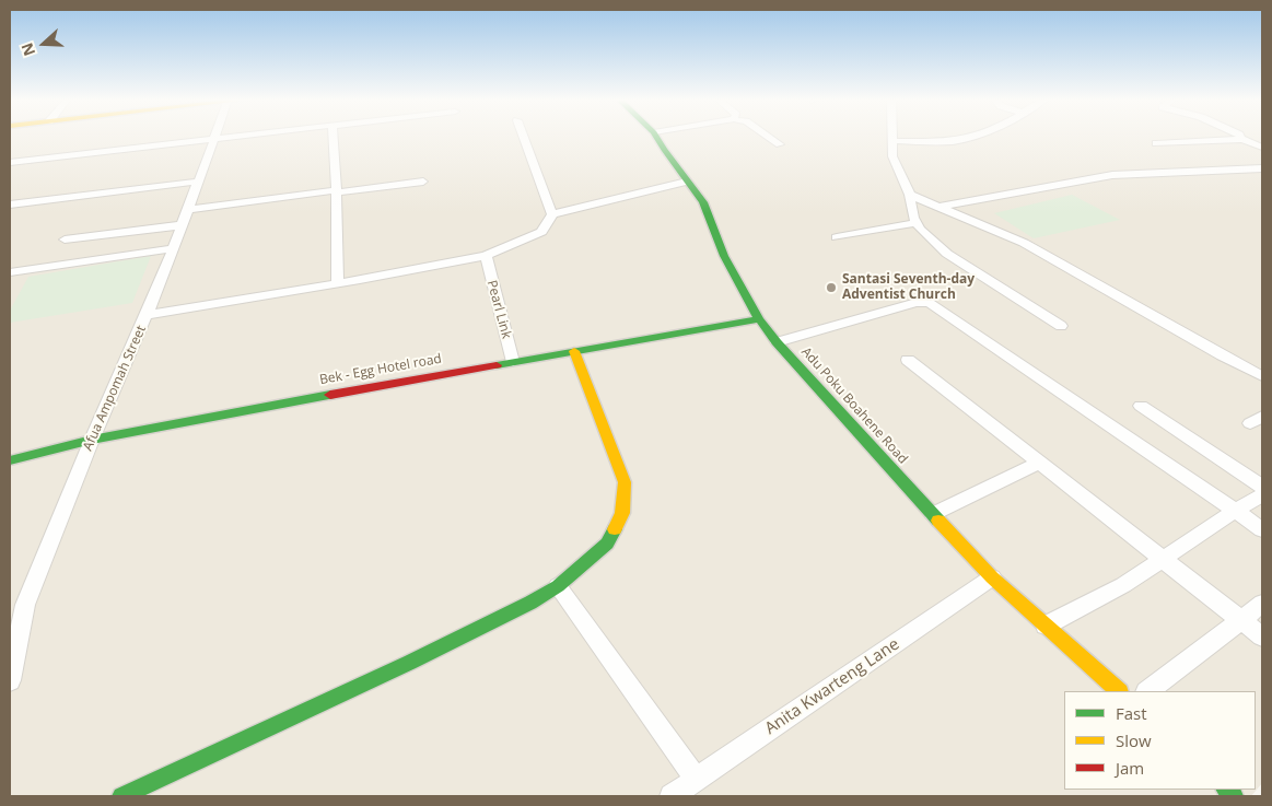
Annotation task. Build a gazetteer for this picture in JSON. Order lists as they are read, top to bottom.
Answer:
{
  "streets": {
    "street": [
      "Pearl Link",
      "Bek - Egg Hotel road",
      "Afua Ampomah Street",
      "Adu Poku Boahene Road",
      "Anita Kwarteng Lane"
    ]
  },
  "crossings": [
    ["Pearl Link", "Bek - Egg Hotel road"],
    ["Bek - Egg Hotel road", "Afua Ampomah Street"],
    ["Bek - Egg Hotel road", "Adu Poku Boahene Road"],
    ["Adu Poku Boahene Road", "Anita Kwarteng Lane"]
  ],
  "places": ["Santasi Seventh-day Adventist Church"],
  "legend": ["Fast", "Slow", "Jam"],
  "north": "left"
}
